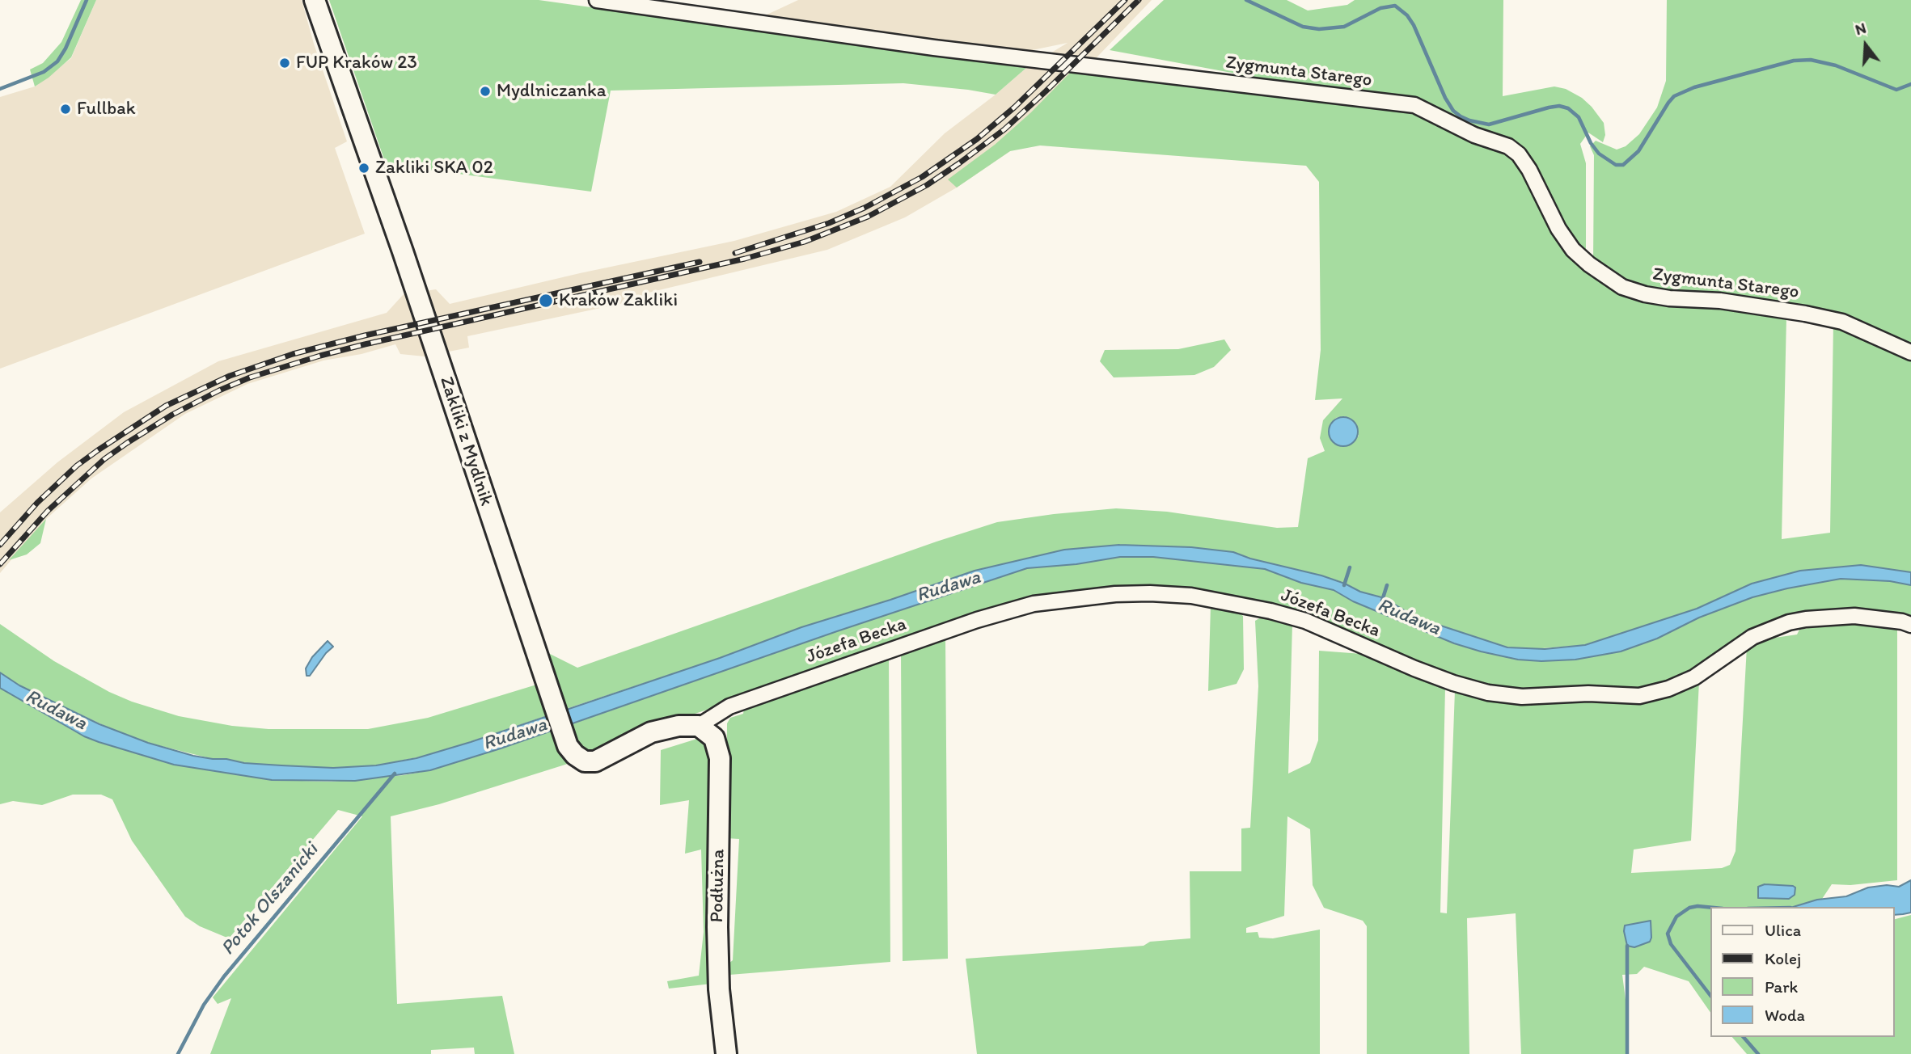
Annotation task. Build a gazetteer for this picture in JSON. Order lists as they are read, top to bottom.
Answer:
{
  "streets": {
    "street": [
      "Zygmunta Starego",
      "Zakliki z Mydlnik",
      "Józefa Becka",
      "Podłużna"
    ]
  },
  "crossings": [
    ["Zakliki z Mydlnik", "Józefa Becka"],
    ["Zakliki z Mydlnik", "Podłużna"],
    ["Józefa Becka", "Podłużna"]
  ],
  "water": ["Rudawa", "Potok Olszanicki"],
  "places": [
    "FUP Kraków 23",
    "Mydlniczanka",
    "Fullbak",
    "Zakliki SKA 02",
    "Kraków Zakliki"
  ],
  "legend": [
    "Ulica",
    "Kolej",
    "Park",
    "Woda"
  ],
  "north": "top"
}
